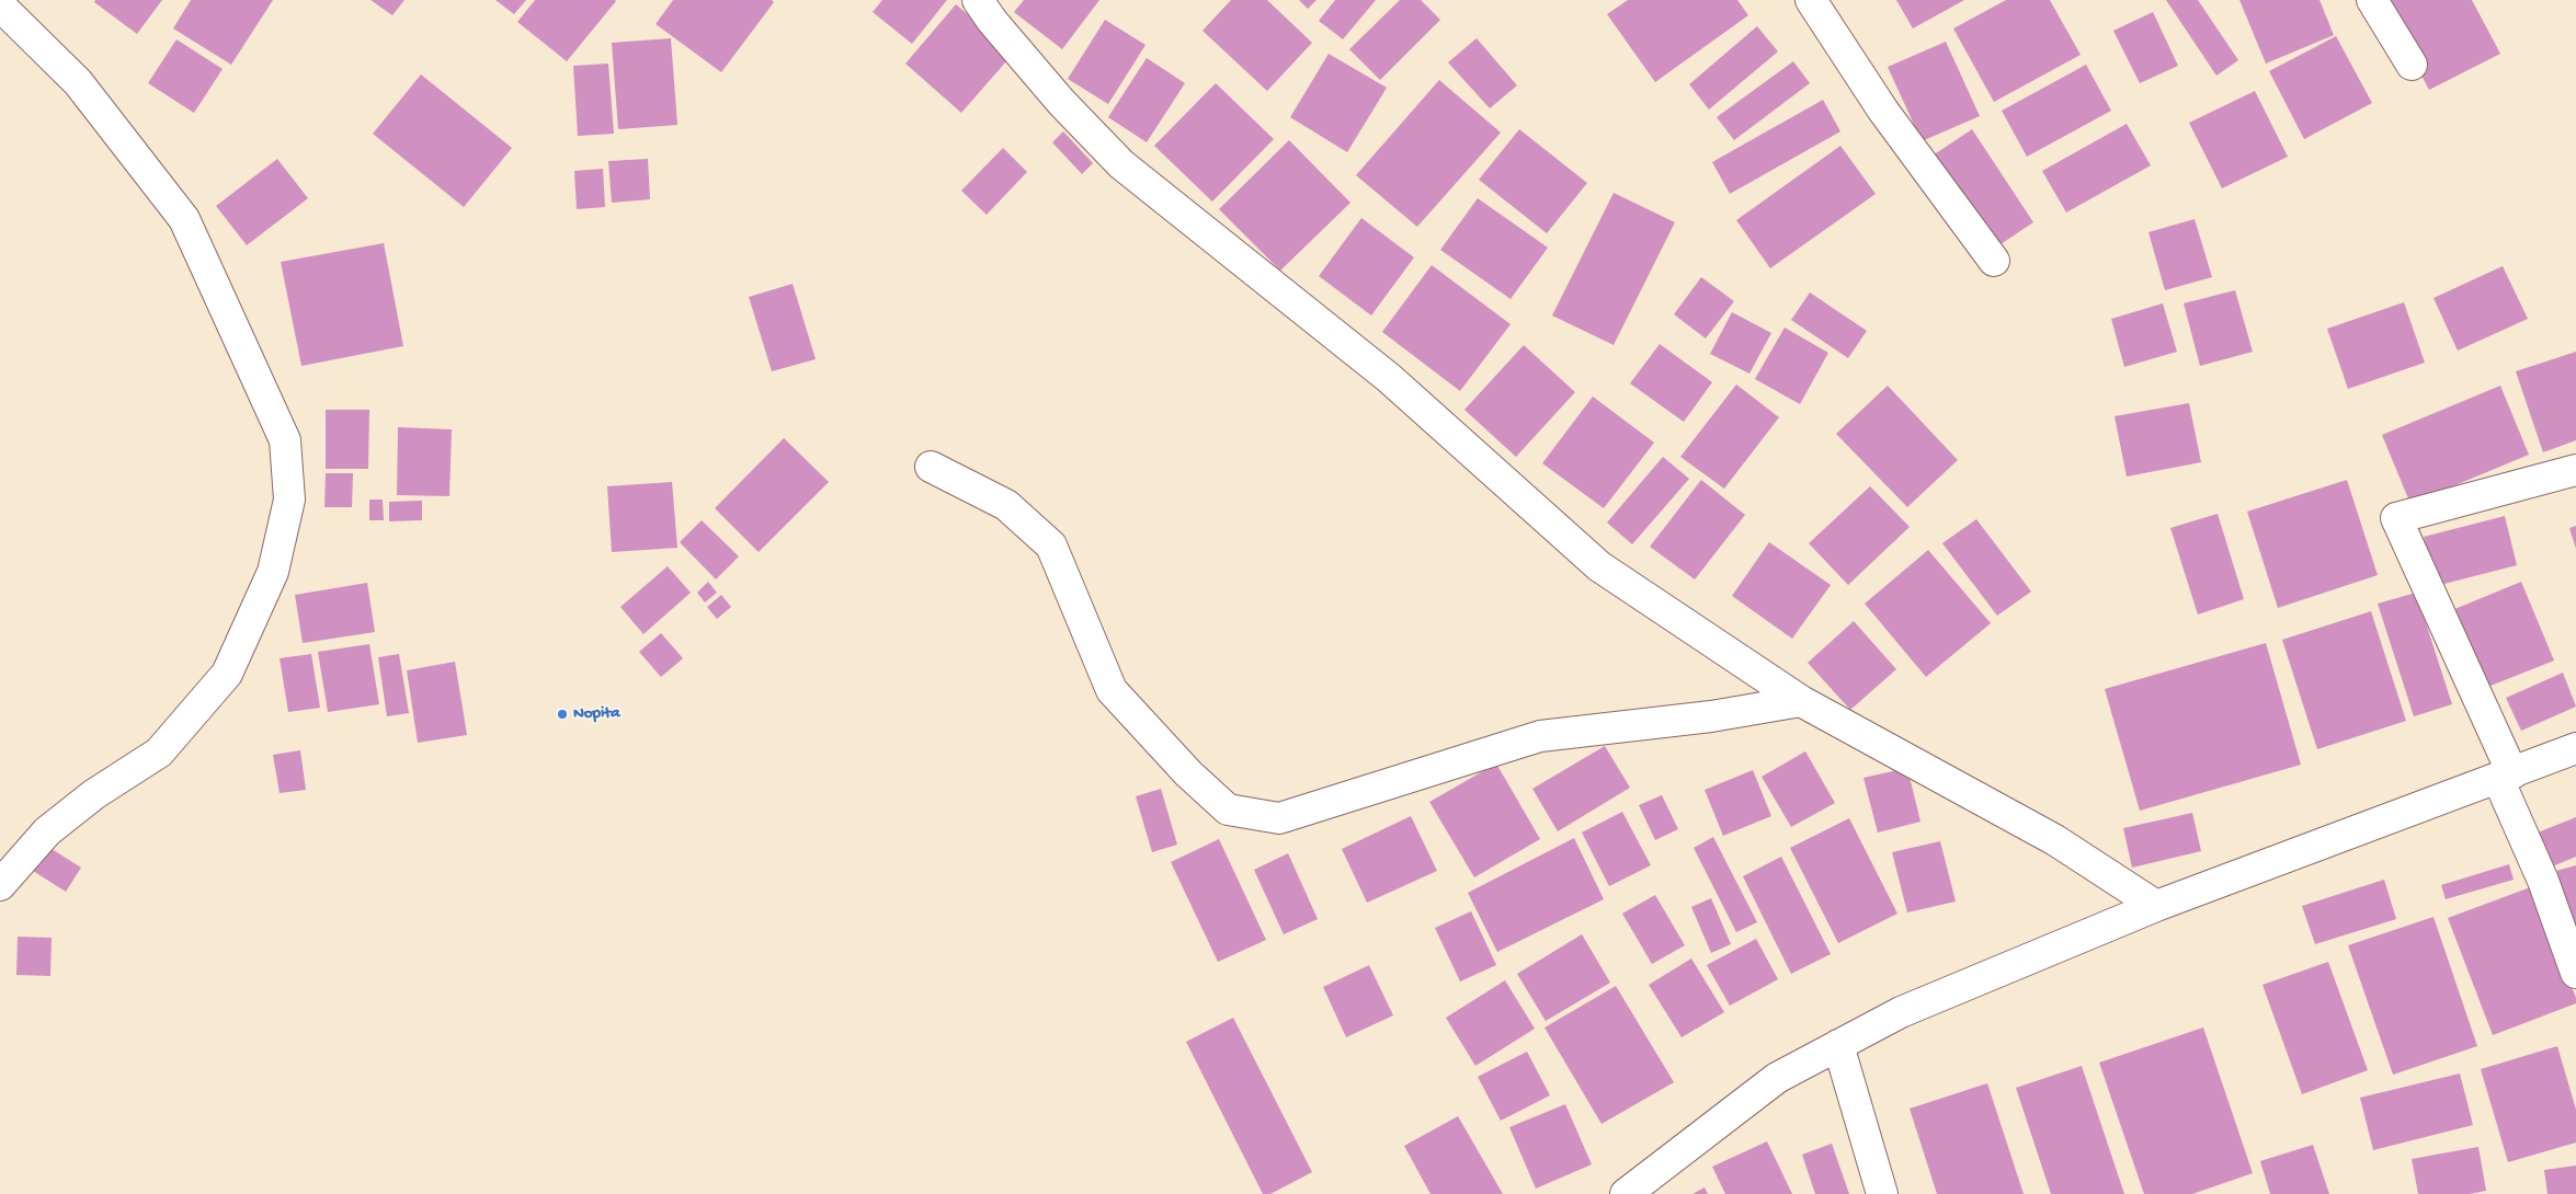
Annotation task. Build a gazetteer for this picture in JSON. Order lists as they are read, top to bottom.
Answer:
{
  "places": ["Nopita"]
}
